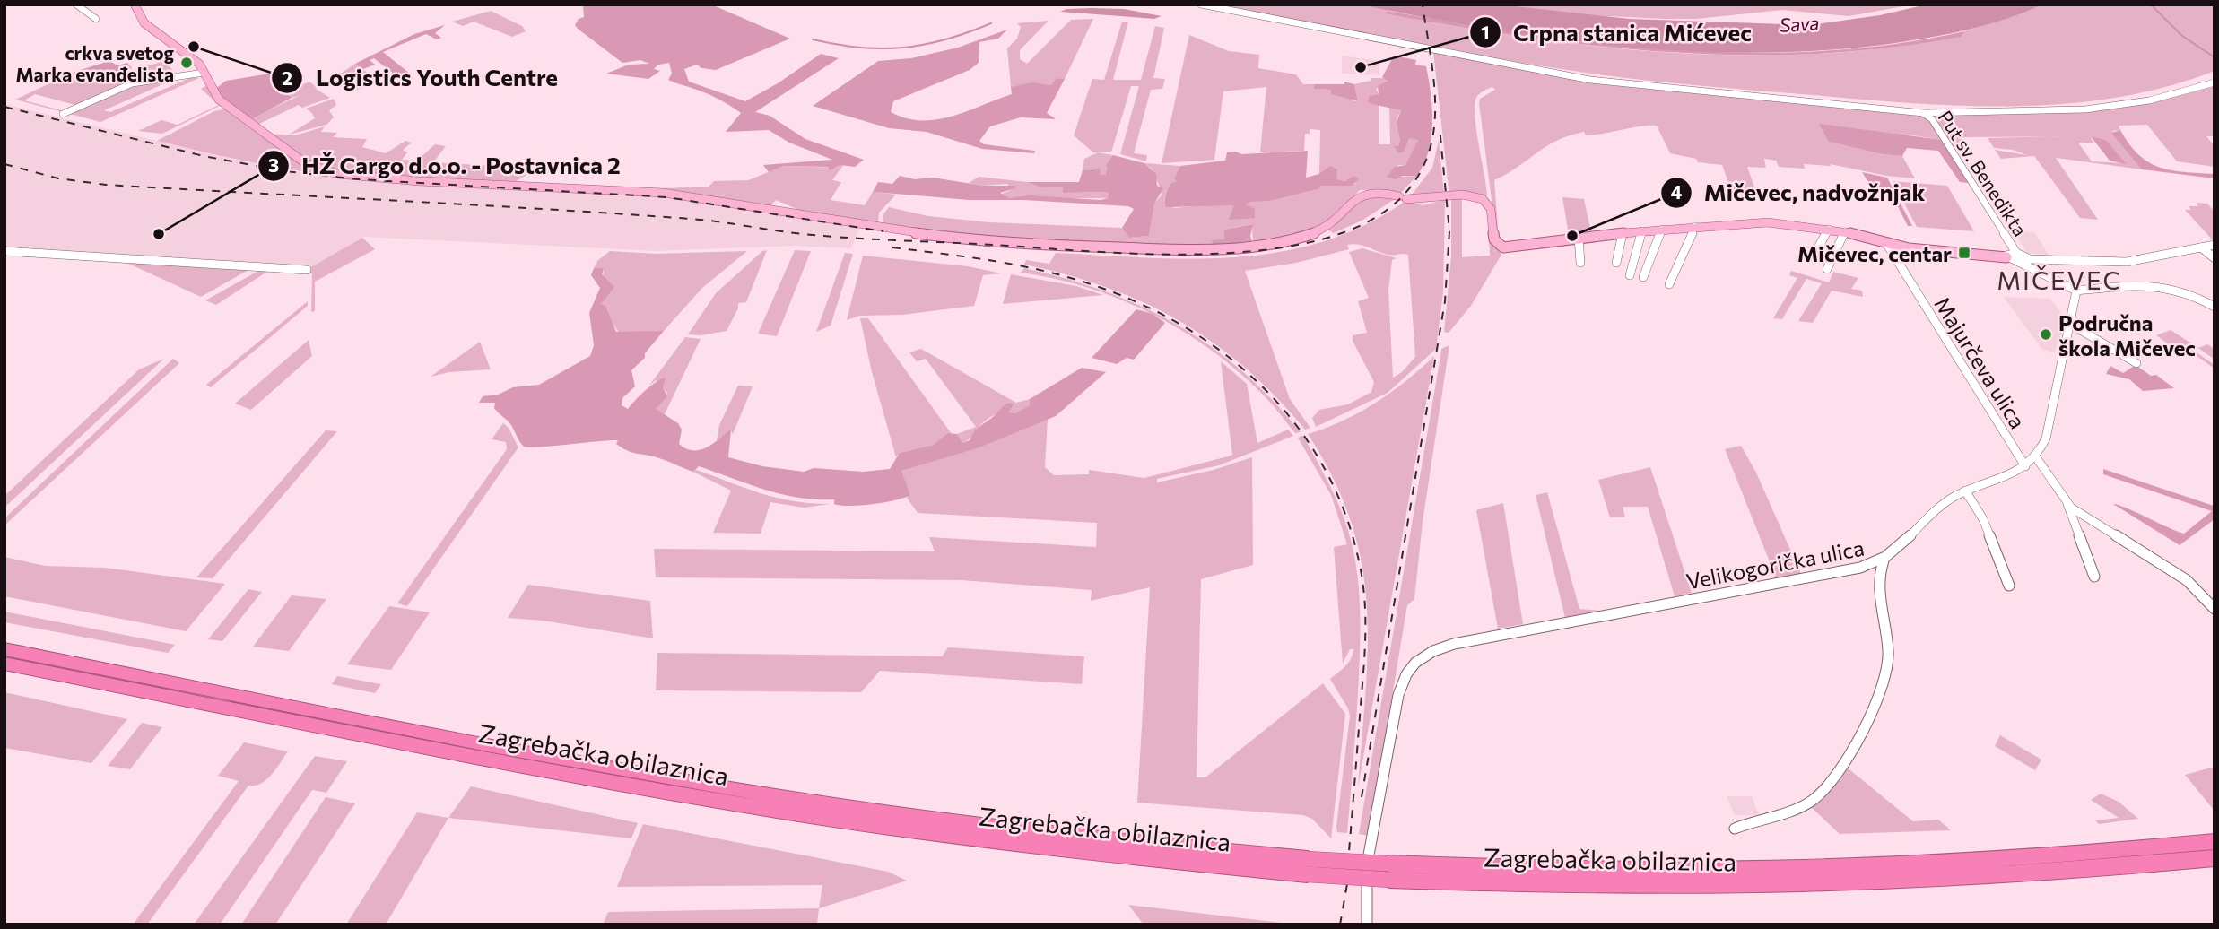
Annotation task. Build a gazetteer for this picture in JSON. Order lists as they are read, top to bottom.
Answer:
{
  "streets": {
    "highway": ["Zagrebačka obilaznica"],
    "street": ["Put sv. Benedikta", "Majurčeva ulica", "Velikogorička ulica"]
  },
  "crossings": [
    ["Put sv. Benedikta", "Velikogorička ulica"],
    ["Majurčeva ulica", "Velikogorička ulica"]
  ],
  "districts": ["MIČEVEC"],
  "water": ["Sava"],
  "places": {
    "other": [
      "Logistics Youth Centre",
      "crkva svetog Marka evanđelista",
      "Crpna stanica Mićevec",
      "HŽ Cargo d.o.o. - Postavnica 2",
      "Mičevec, nadvožnjak",
      "Područna škola Mičevec"
    ],
    "transit": ["Mičevec, centar"]
  }
}
